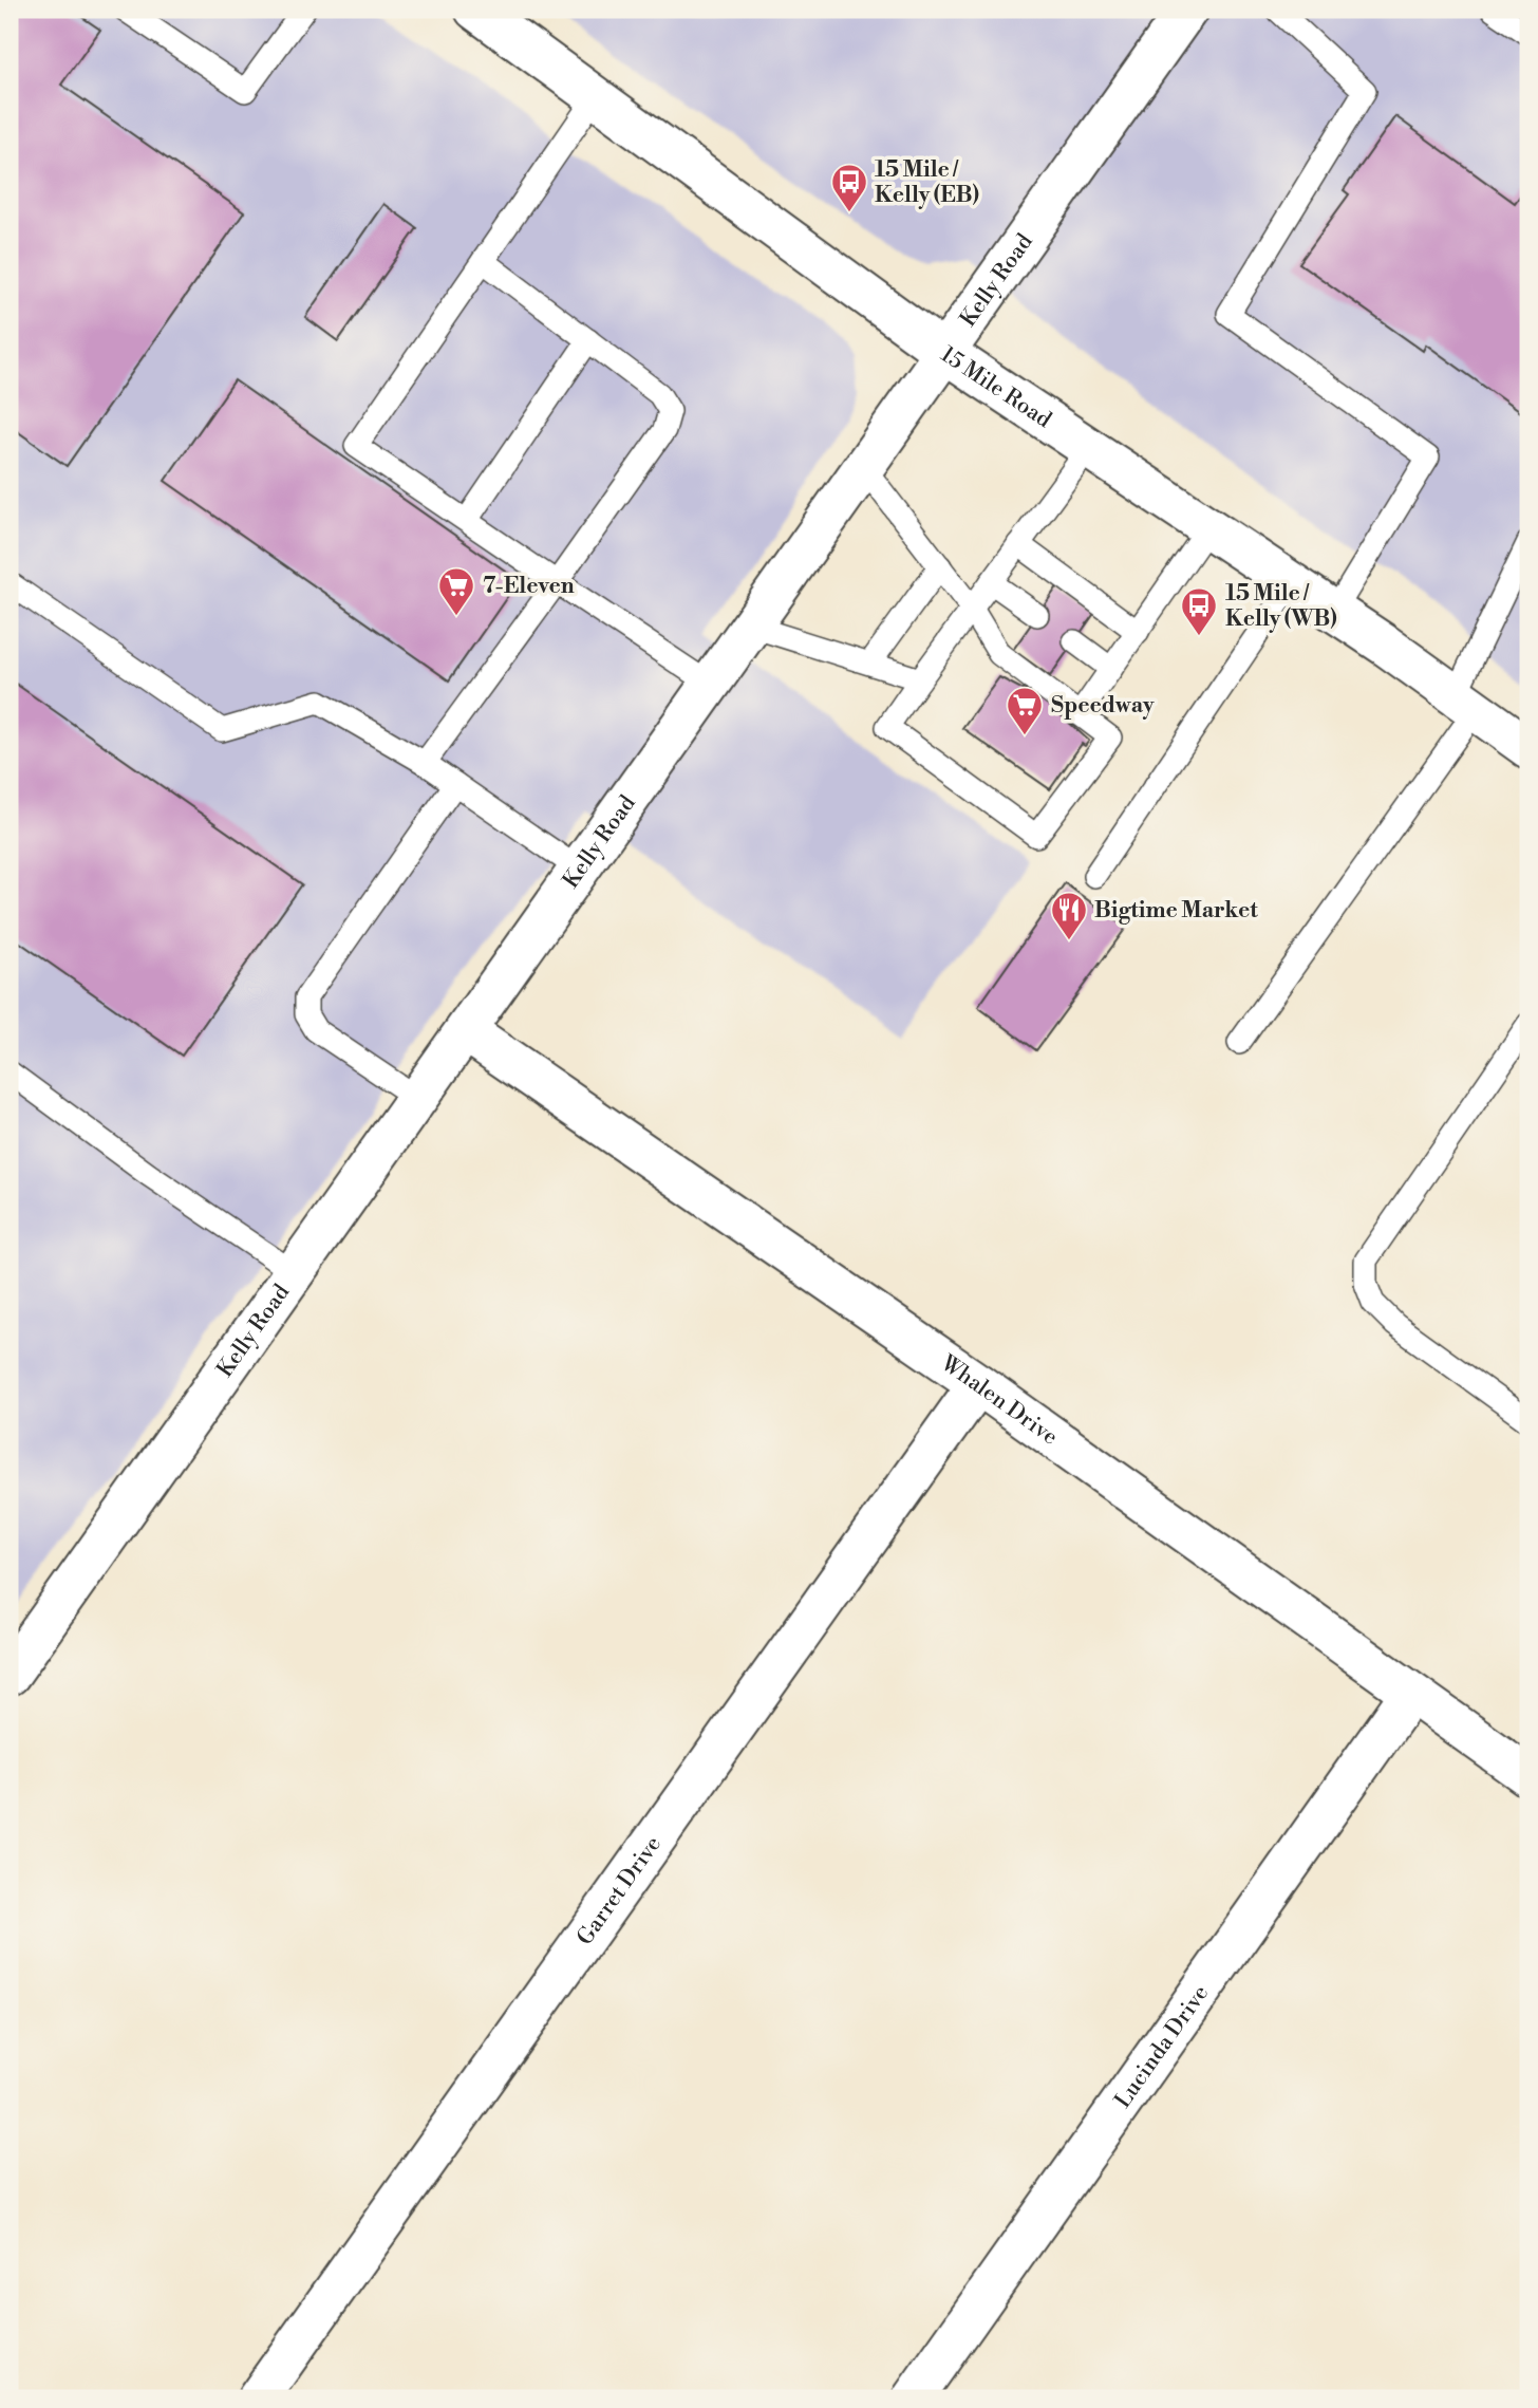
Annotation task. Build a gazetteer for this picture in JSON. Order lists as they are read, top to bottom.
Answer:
{
  "streets": {
    "street": [
      "Kelly Road",
      "15 Mile Road",
      "Whalen Drive",
      "Garret Drive",
      "Lucinda Drive"
    ]
  },
  "crossings": [
    ["Kelly Road", "15 Mile Road"],
    ["Kelly Road", "Whalen Drive"],
    ["Whalen Drive", "Garret Drive"],
    ["Whalen Drive", "Lucinda Drive"]
  ],
  "places": {
    "bus stop": ["15 Mile / Kelly (EB)", "15 Mile / Kelly (WB)"],
    "supermarket": ["7-Eleven", "Speedway"],
    "restaurant": ["Bigtime Market"]
  }
}
